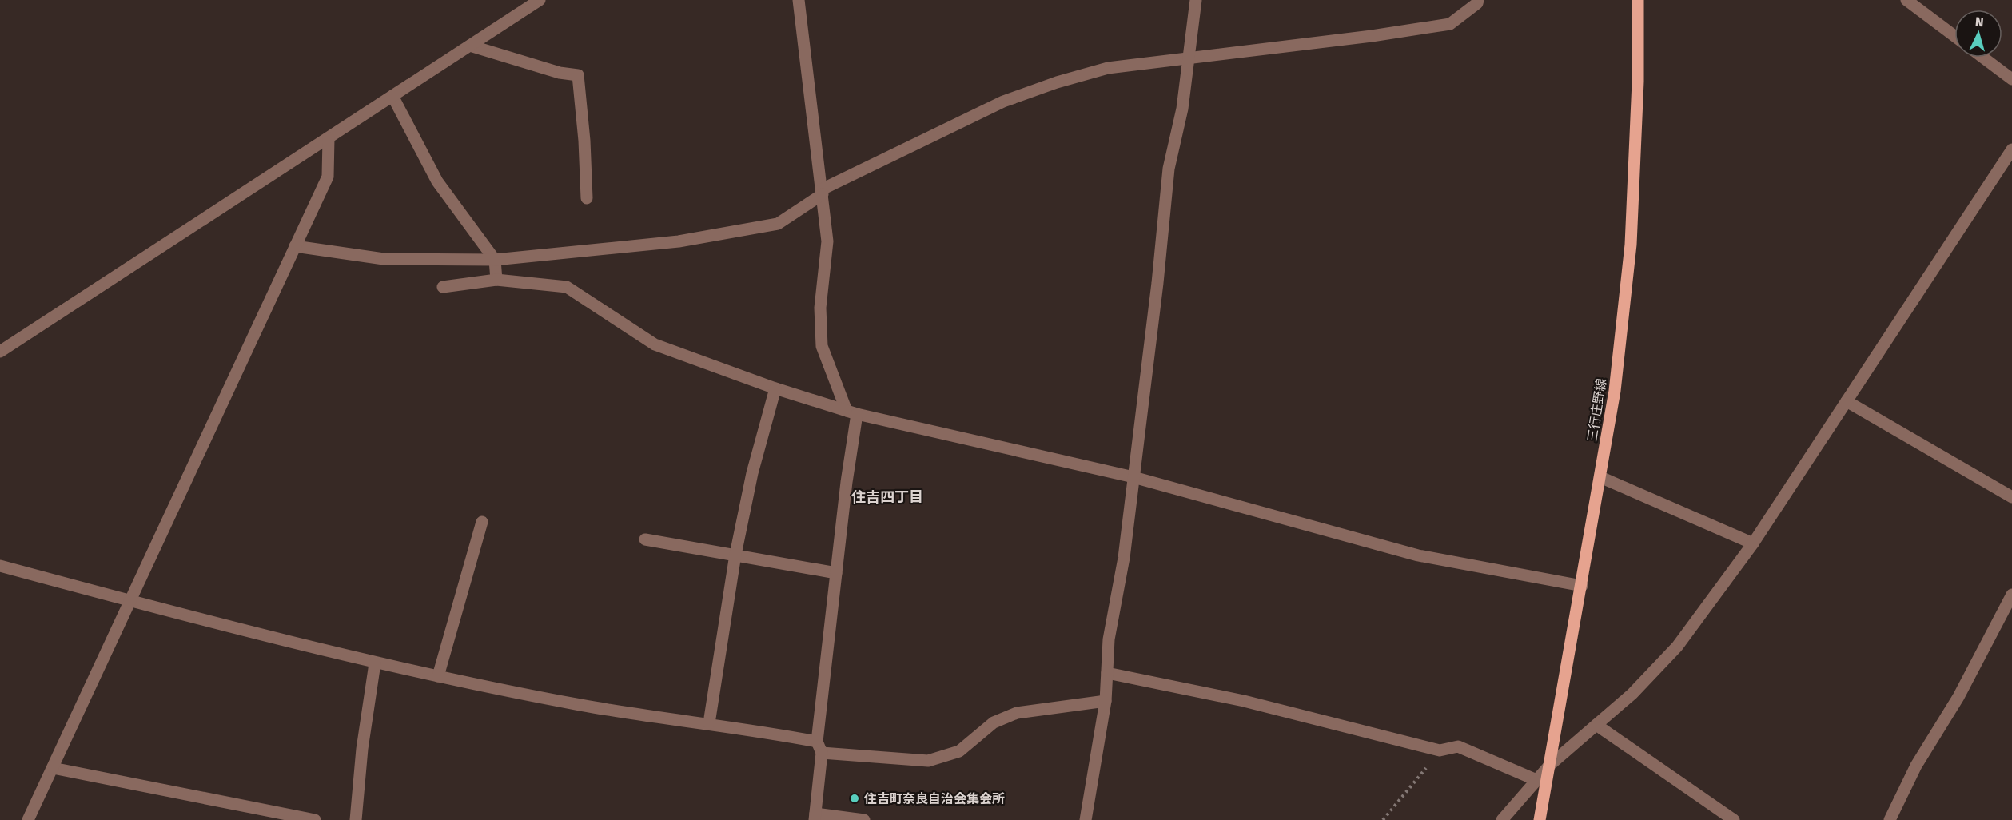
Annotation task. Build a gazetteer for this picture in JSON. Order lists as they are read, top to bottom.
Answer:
{
  "streets": {
    "main road": ["三行庄野線"]
  },
  "districts": ["住吉四丁目"],
  "places": ["住吉町奈良自治会集会所"],
  "north": "top"
}
